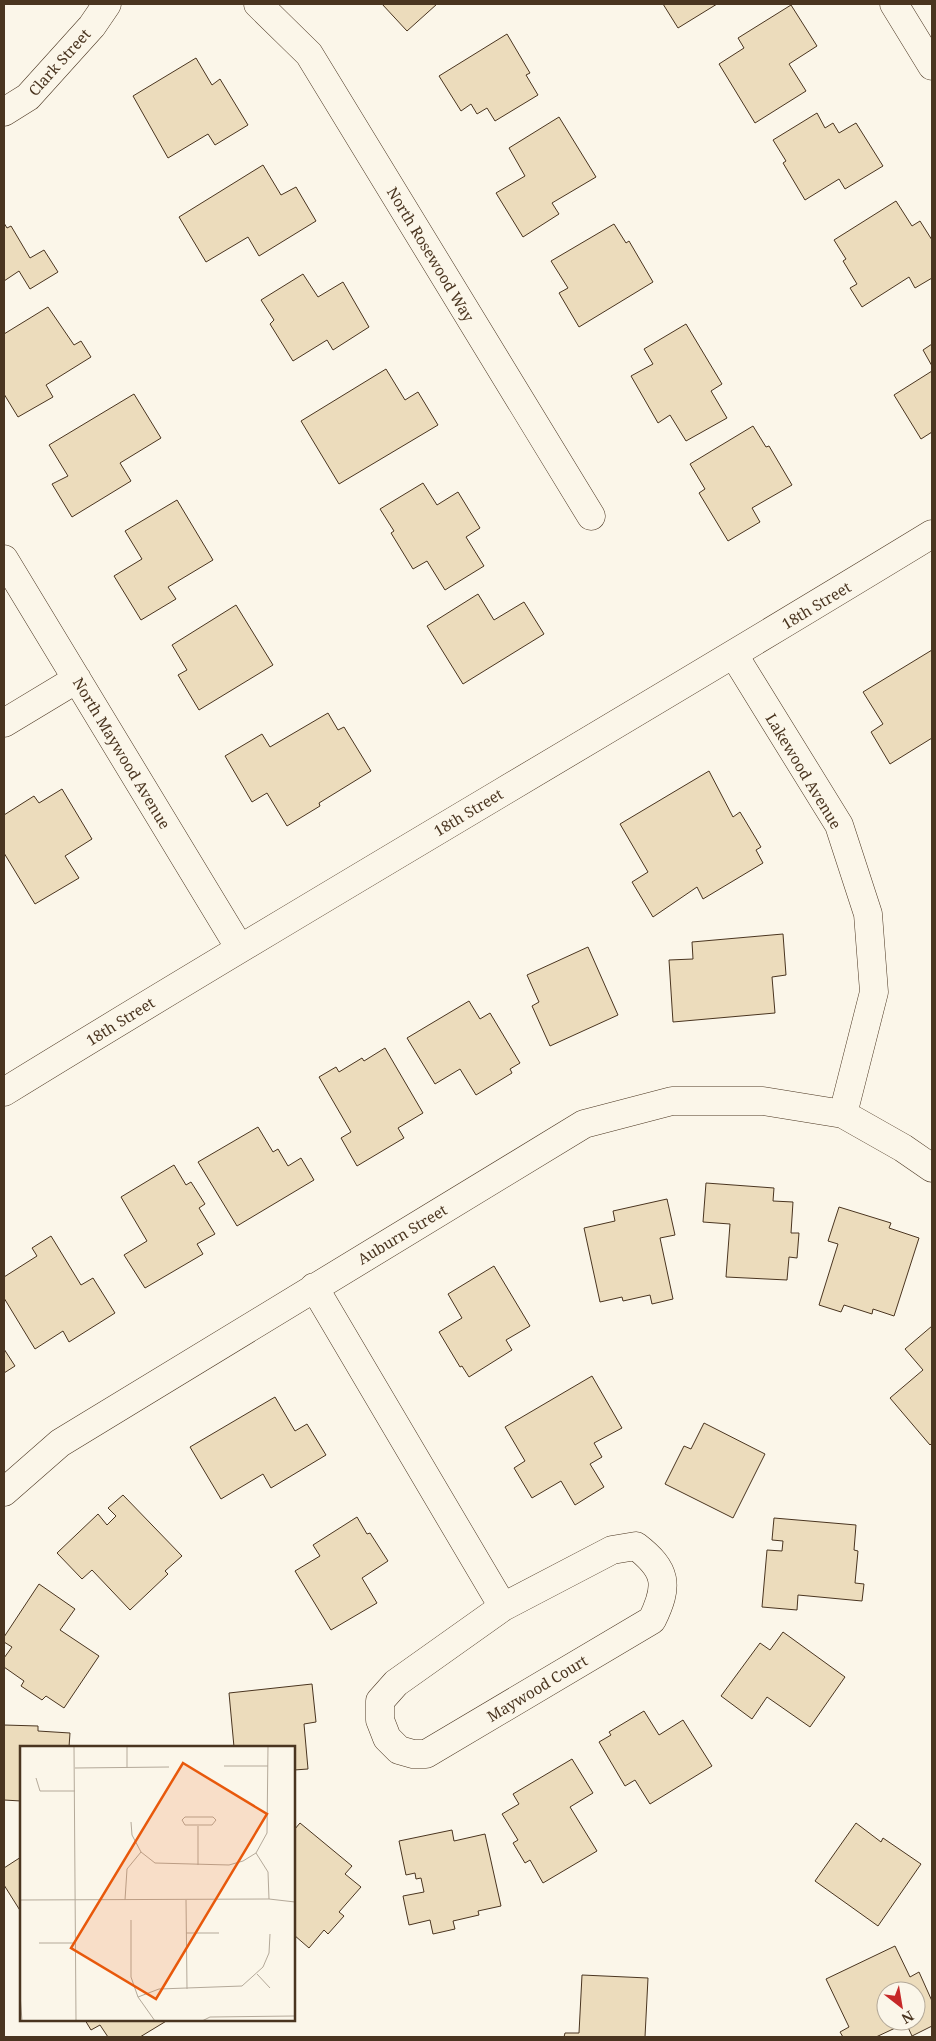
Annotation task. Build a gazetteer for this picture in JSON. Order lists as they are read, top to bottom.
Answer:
{
  "streets": {
    "street": [
      "Clark Street",
      "North Rosewood Way",
      "18th Street",
      "North Maywood Avenue",
      "Lakewood Avenue",
      "Auburn Street",
      "Maywood Court"
    ]
  },
  "crossings": [
    ["18th Street", "North Maywood Avenue"],
    ["18th Street", "Lakewood Avenue"],
    ["Lakewood Avenue", "Auburn Street"]
  ],
  "north": "bottom right"
}
